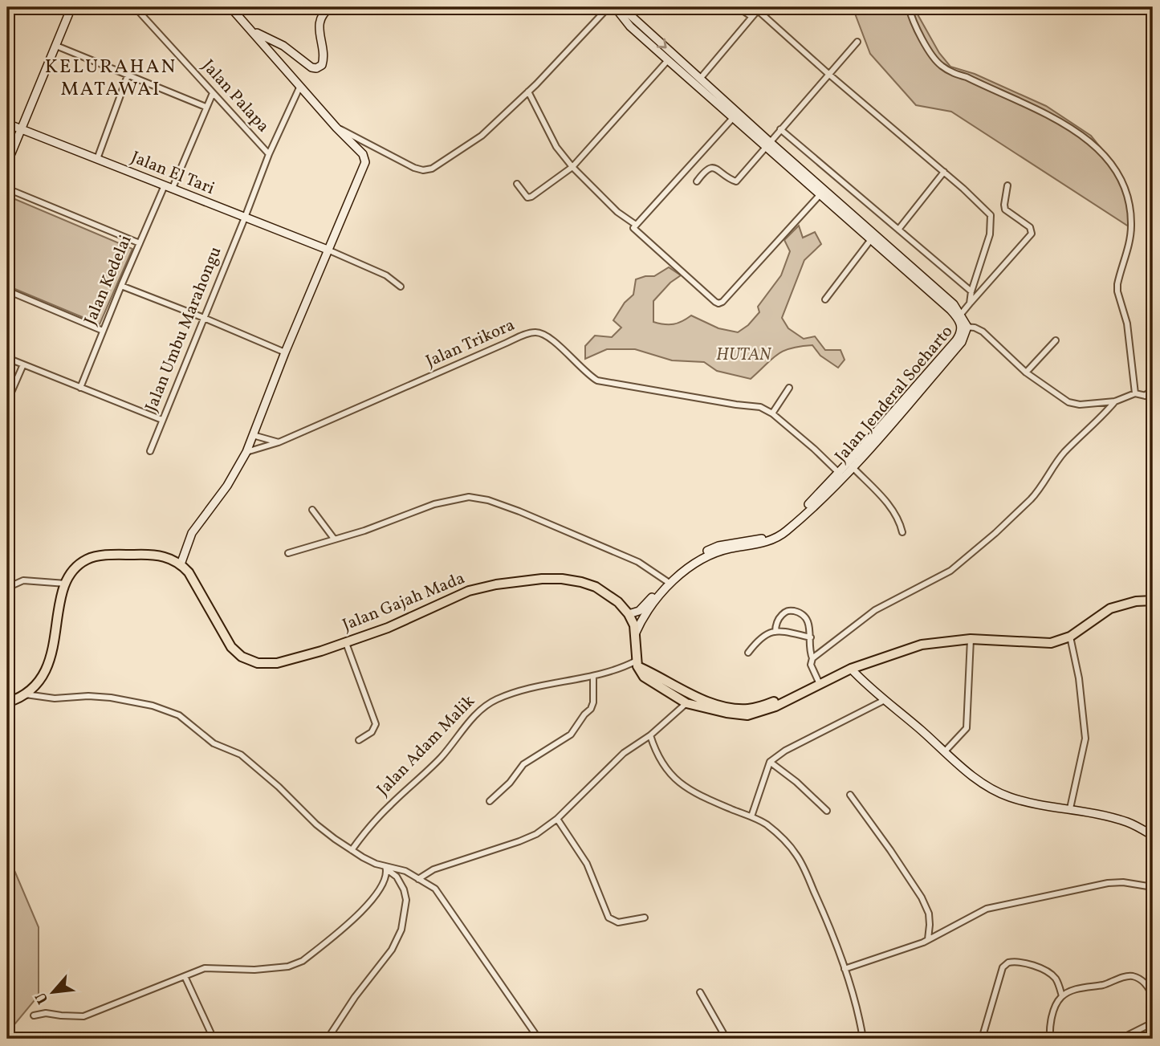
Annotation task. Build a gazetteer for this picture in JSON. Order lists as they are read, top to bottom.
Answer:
{
  "streets": {
    "highway": ["Jalan Gajah Mada"],
    "main road": ["Jalan El Tari", "Jalan Jenderal Soeharto"],
    "street": [
      "Jalan Palapa",
      "Jalan Kedelai",
      "Jalan Umbu Marahongu",
      "Jalan Trikora",
      "Jalan Adam Malik"
    ]
  },
  "crossings": [
    ["Jalan Palapa", "Jalan El Tari"],
    ["Jalan Palapa", "Jalan Kedelai"],
    ["Jalan Palapa", "Jalan Umbu Marahongu"],
    ["Jalan El Tari", "Jalan Kedelai"],
    ["Jalan El Tari", "Jalan Umbu Marahongu"],
    ["Jalan Trikora", "Jalan Jenderal Soeharto"],
    ["Jalan Jenderal Soeharto", "Jalan Gajah Mada"],
    ["Jalan Gajah Mada", "Jalan Adam Malik"]
  ],
  "districts": ["KELURAHAN MATAWAI"],
  "parks": ["HUTAN"],
  "north": "bottom left"
}
